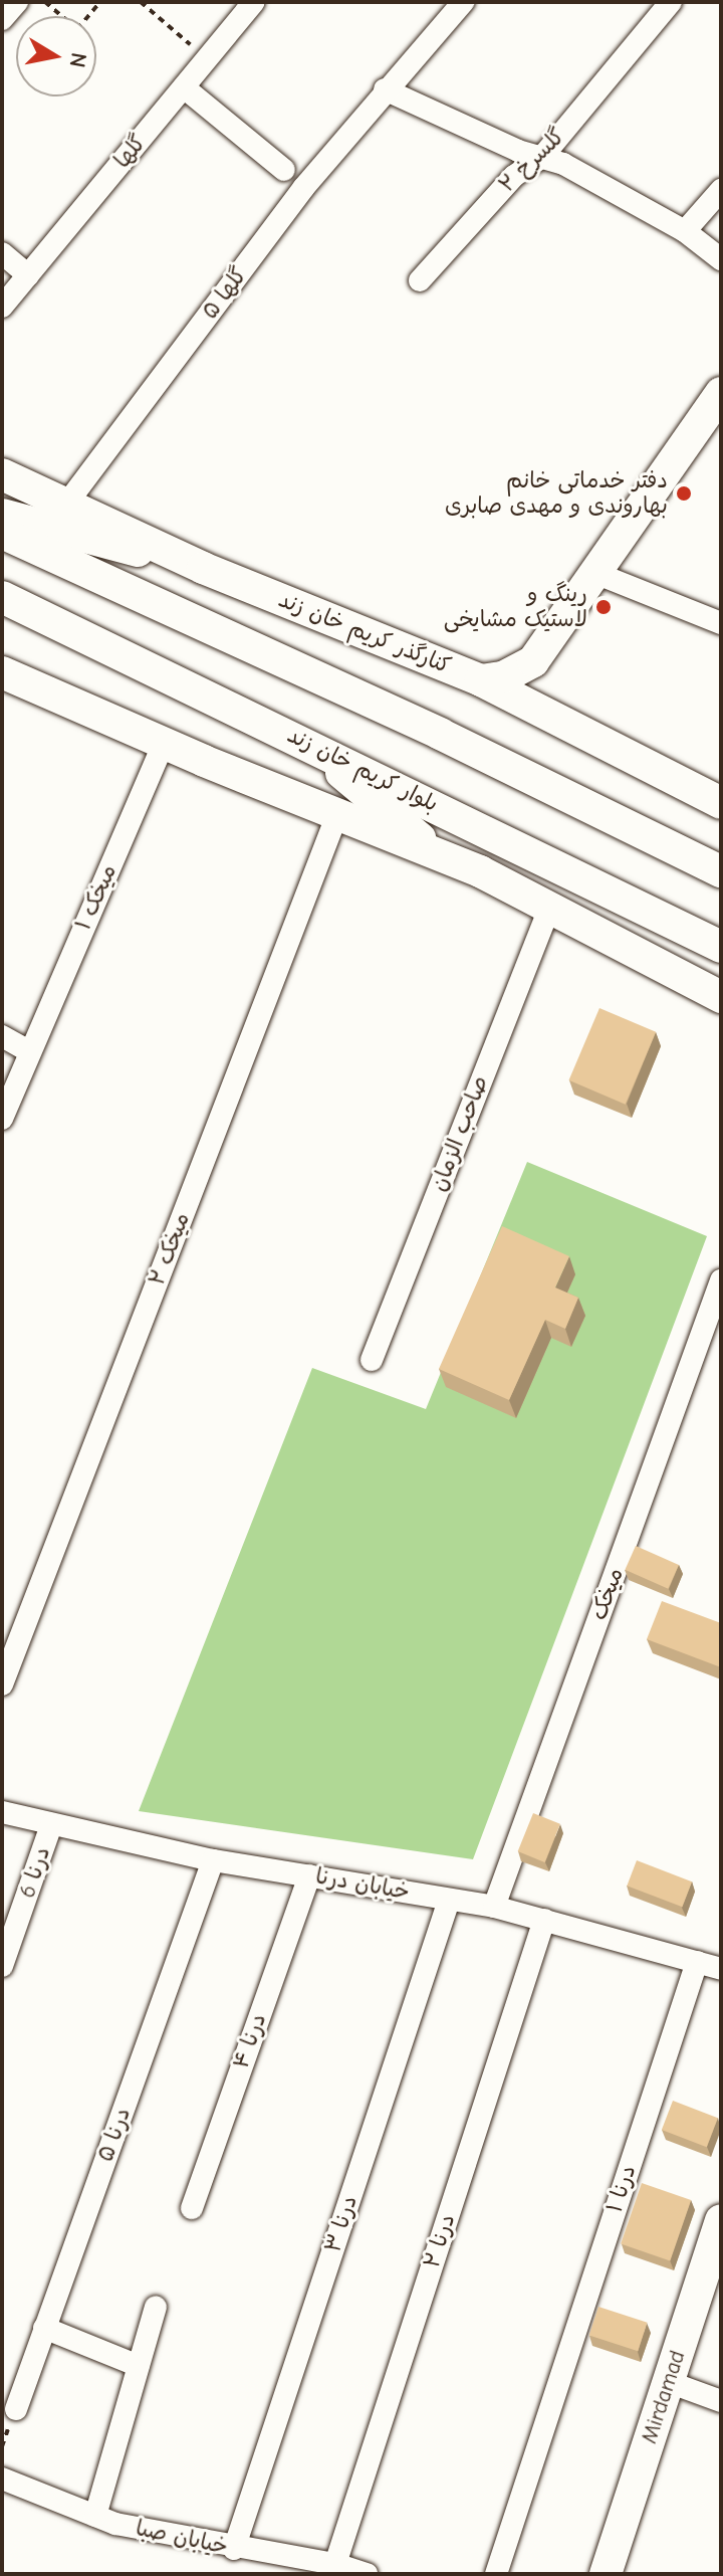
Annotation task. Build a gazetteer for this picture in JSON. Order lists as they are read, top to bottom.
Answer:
{
  "streets": {
    "main road": ["کنارگذر کریم خان زند", "بلوار کریم خان زند", "Mirdamad"],
    "street": [
      "گلها",
      "گلسرخ ۲",
      "گلها ۵",
      "میخک ۱",
      "صاحب الزمان",
      "میخک ۲",
      "میخک",
      "درنا 6",
      "خیابان درنا",
      "درنا ۴",
      "درنا ۵",
      "درنا ۱",
      "درنا ۳",
      "درنا ۲",
      "خیابان صبا"
    ]
  },
  "crossings": [
    ["گلها ۵", "کنارگذر کریم خان زند"],
    ["میخک", "خیابان درنا"],
    ["درنا 6", "خیابان درنا"],
    ["خیابان درنا", "درنا ۴"],
    ["خیابان درنا", "درنا ۵"],
    ["خیابان درنا", "درنا ۱"],
    ["خیابان درنا", "درنا ۳"],
    ["خیابان درنا", "درنا ۲"],
    ["درنا ۳", "خیابان صبا"],
    ["درنا ۲", "خیابان صبا"]
  ],
  "places": ["دفتر خدماتی خانم بهاروندی و مهدی صابری", "رینگ و لاستیک مشایخی"],
  "north": "right"
}
